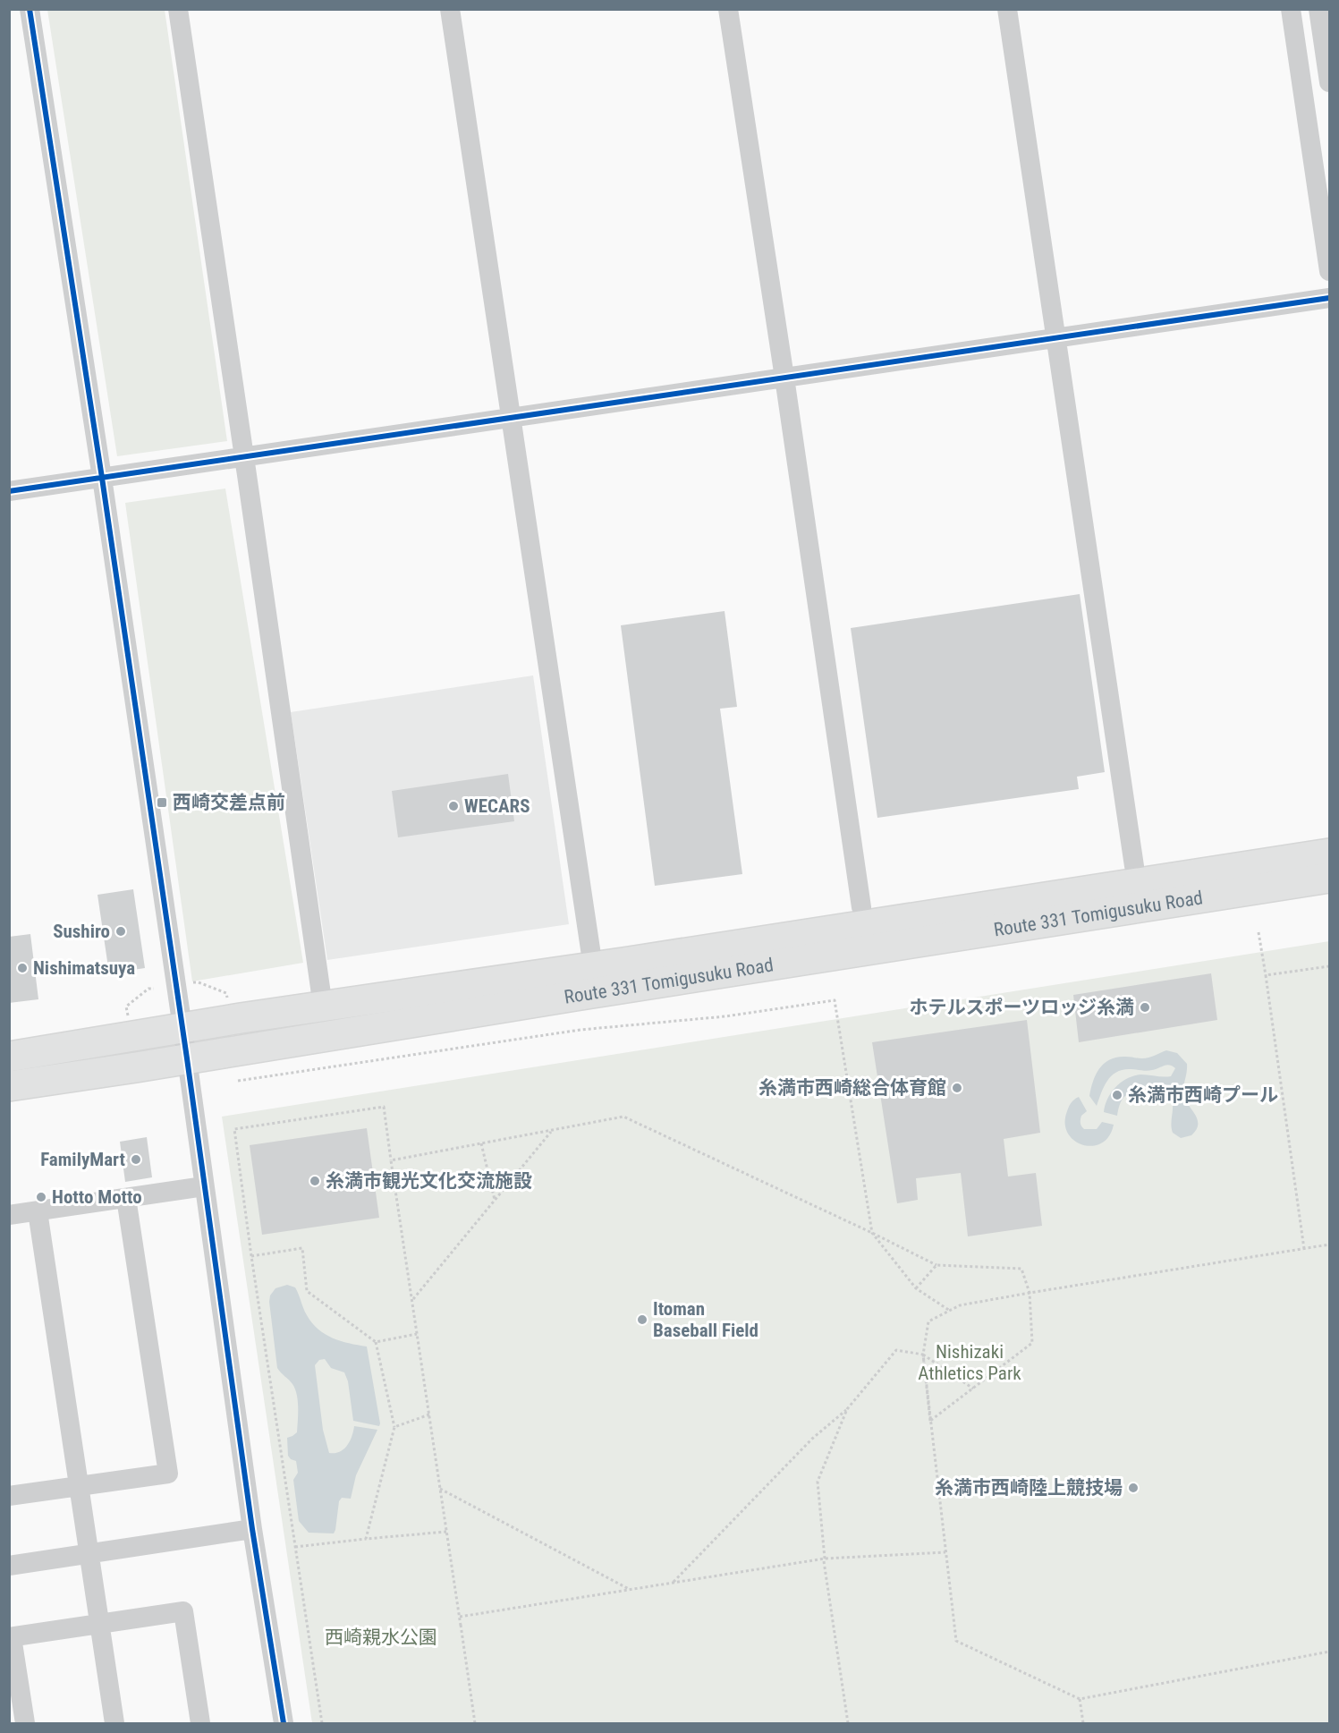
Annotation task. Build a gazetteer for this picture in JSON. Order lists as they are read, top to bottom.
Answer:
{
  "streets": {
    "highway": ["Route 331 Tomigusuku Road"]
  },
  "parks": ["Nishizaki Athletics Park", "西崎親水公園"],
  "places": {
    "transit": ["西崎交差点前"],
    "other": [
      "WECARS",
      "Sushiro",
      "Nishimatsuya",
      "ホテルスポーツロッジ糸満",
      "糸満市西崎総合体育館",
      "糸満市西崎プール",
      "FamilyMart",
      "糸満市観光文化交流施設",
      "Hotto Motto",
      "Itoman Baseball Field",
      "糸満市西崎陸上競技場"
    ]
  }
}
